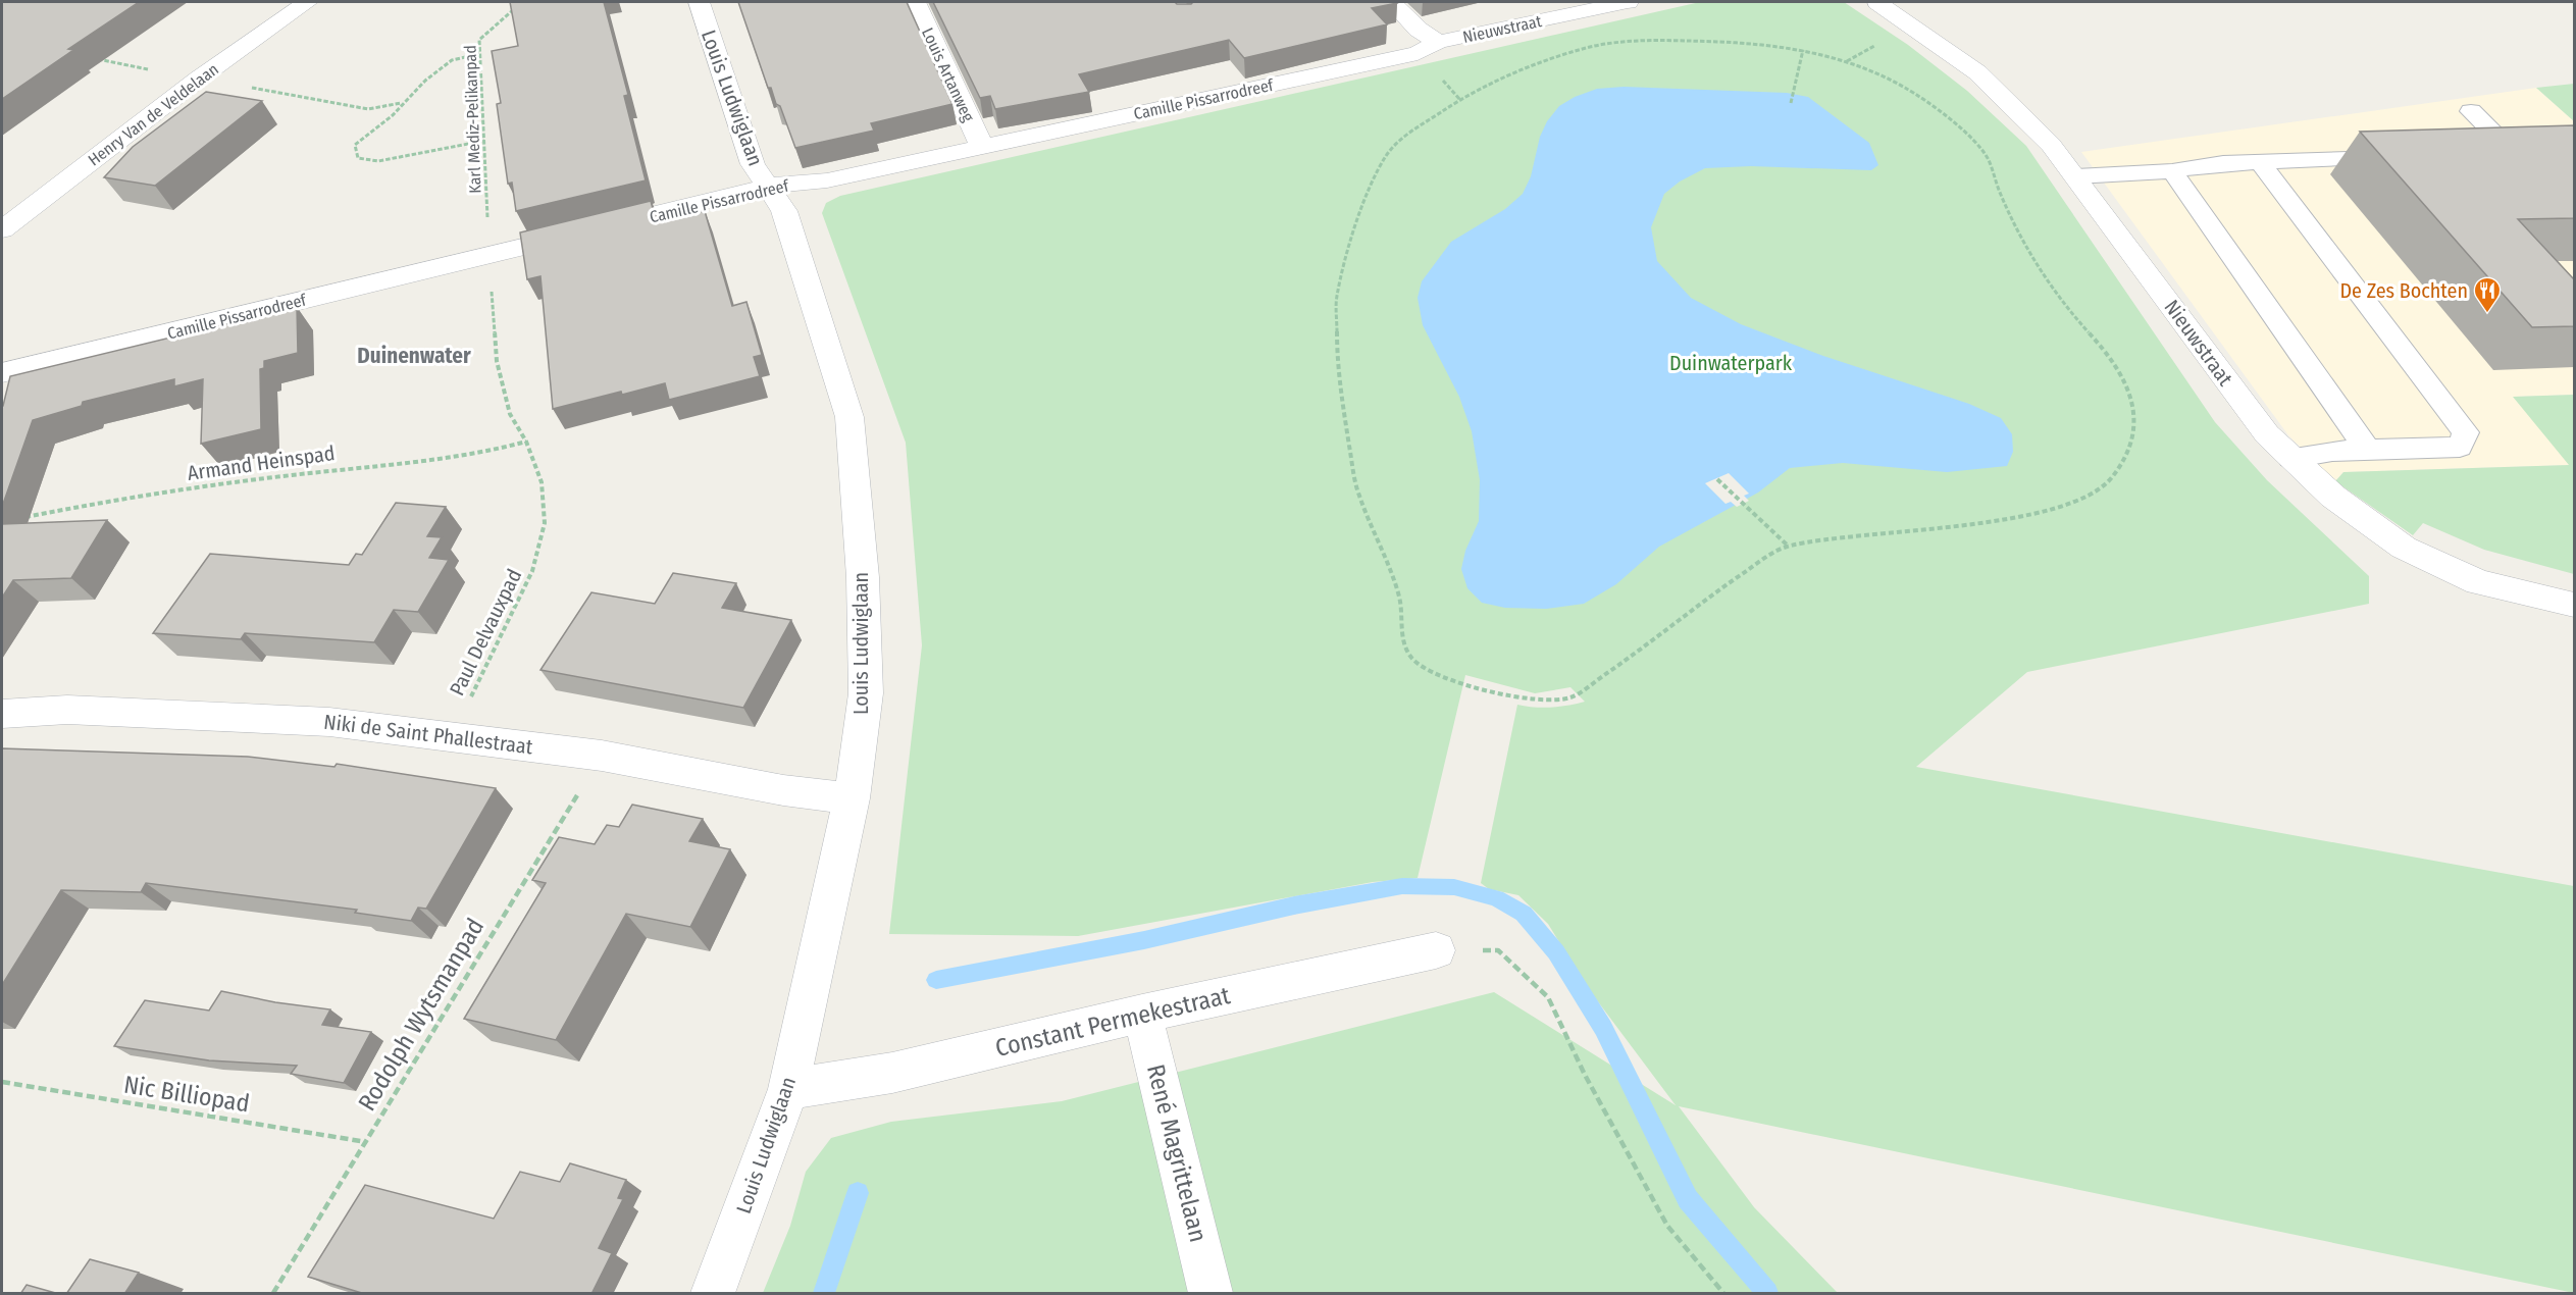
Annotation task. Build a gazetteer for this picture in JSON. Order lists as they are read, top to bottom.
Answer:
{
  "streets": {
    "street": [
      "Nieuwstraat",
      "Louis Artanweg",
      "Louis Ludwiglaan",
      "Camille Pissarrodreef",
      "Henry Van de Veldelaan",
      "Niki de Saint Phallestraat",
      "Constant Permekestraat",
      "René Magrittelaan"
    ],
    "path": [
      "Karl Mediz-Pelikanpad",
      "Armand Heinspad",
      "Paul Delvauxpad",
      "Rodolph Wytsmanpad",
      "Nic Billiopad"
    ]
  },
  "crossings": [
    ["Nieuwstraat", "Camille Pissarrodreef"],
    ["Louis Artanweg", "Camille Pissarrodreef"],
    ["Louis Ludwiglaan", "Camille Pissarrodreef"],
    ["Louis Ludwiglaan", "Niki de Saint Phallestraat"],
    ["Louis Ludwiglaan", "Constant Permekestraat"],
    ["Camille Pissarrodreef", "Karl Mediz-Pelikanpad"],
    ["Camille Pissarrodreef", "Paul Delvauxpad"],
    ["Karl Mediz-Pelikanpad", "Paul Delvauxpad"],
    ["Armand Heinspad", "Paul Delvauxpad"],
    ["Paul Delvauxpad", "Niki de Saint Phallestraat"],
    ["Niki de Saint Phallestraat", "Rodolph Wytsmanpad"],
    ["Rodolph Wytsmanpad", "Nic Billiopad"],
    ["Constant Permekestraat", "René Magrittelaan"]
  ],
  "districts": ["Duinenwater"],
  "parks": ["Duinwaterpark"],
  "places": {
    "restaurant": ["De Zes Bochten"]
  }
}
